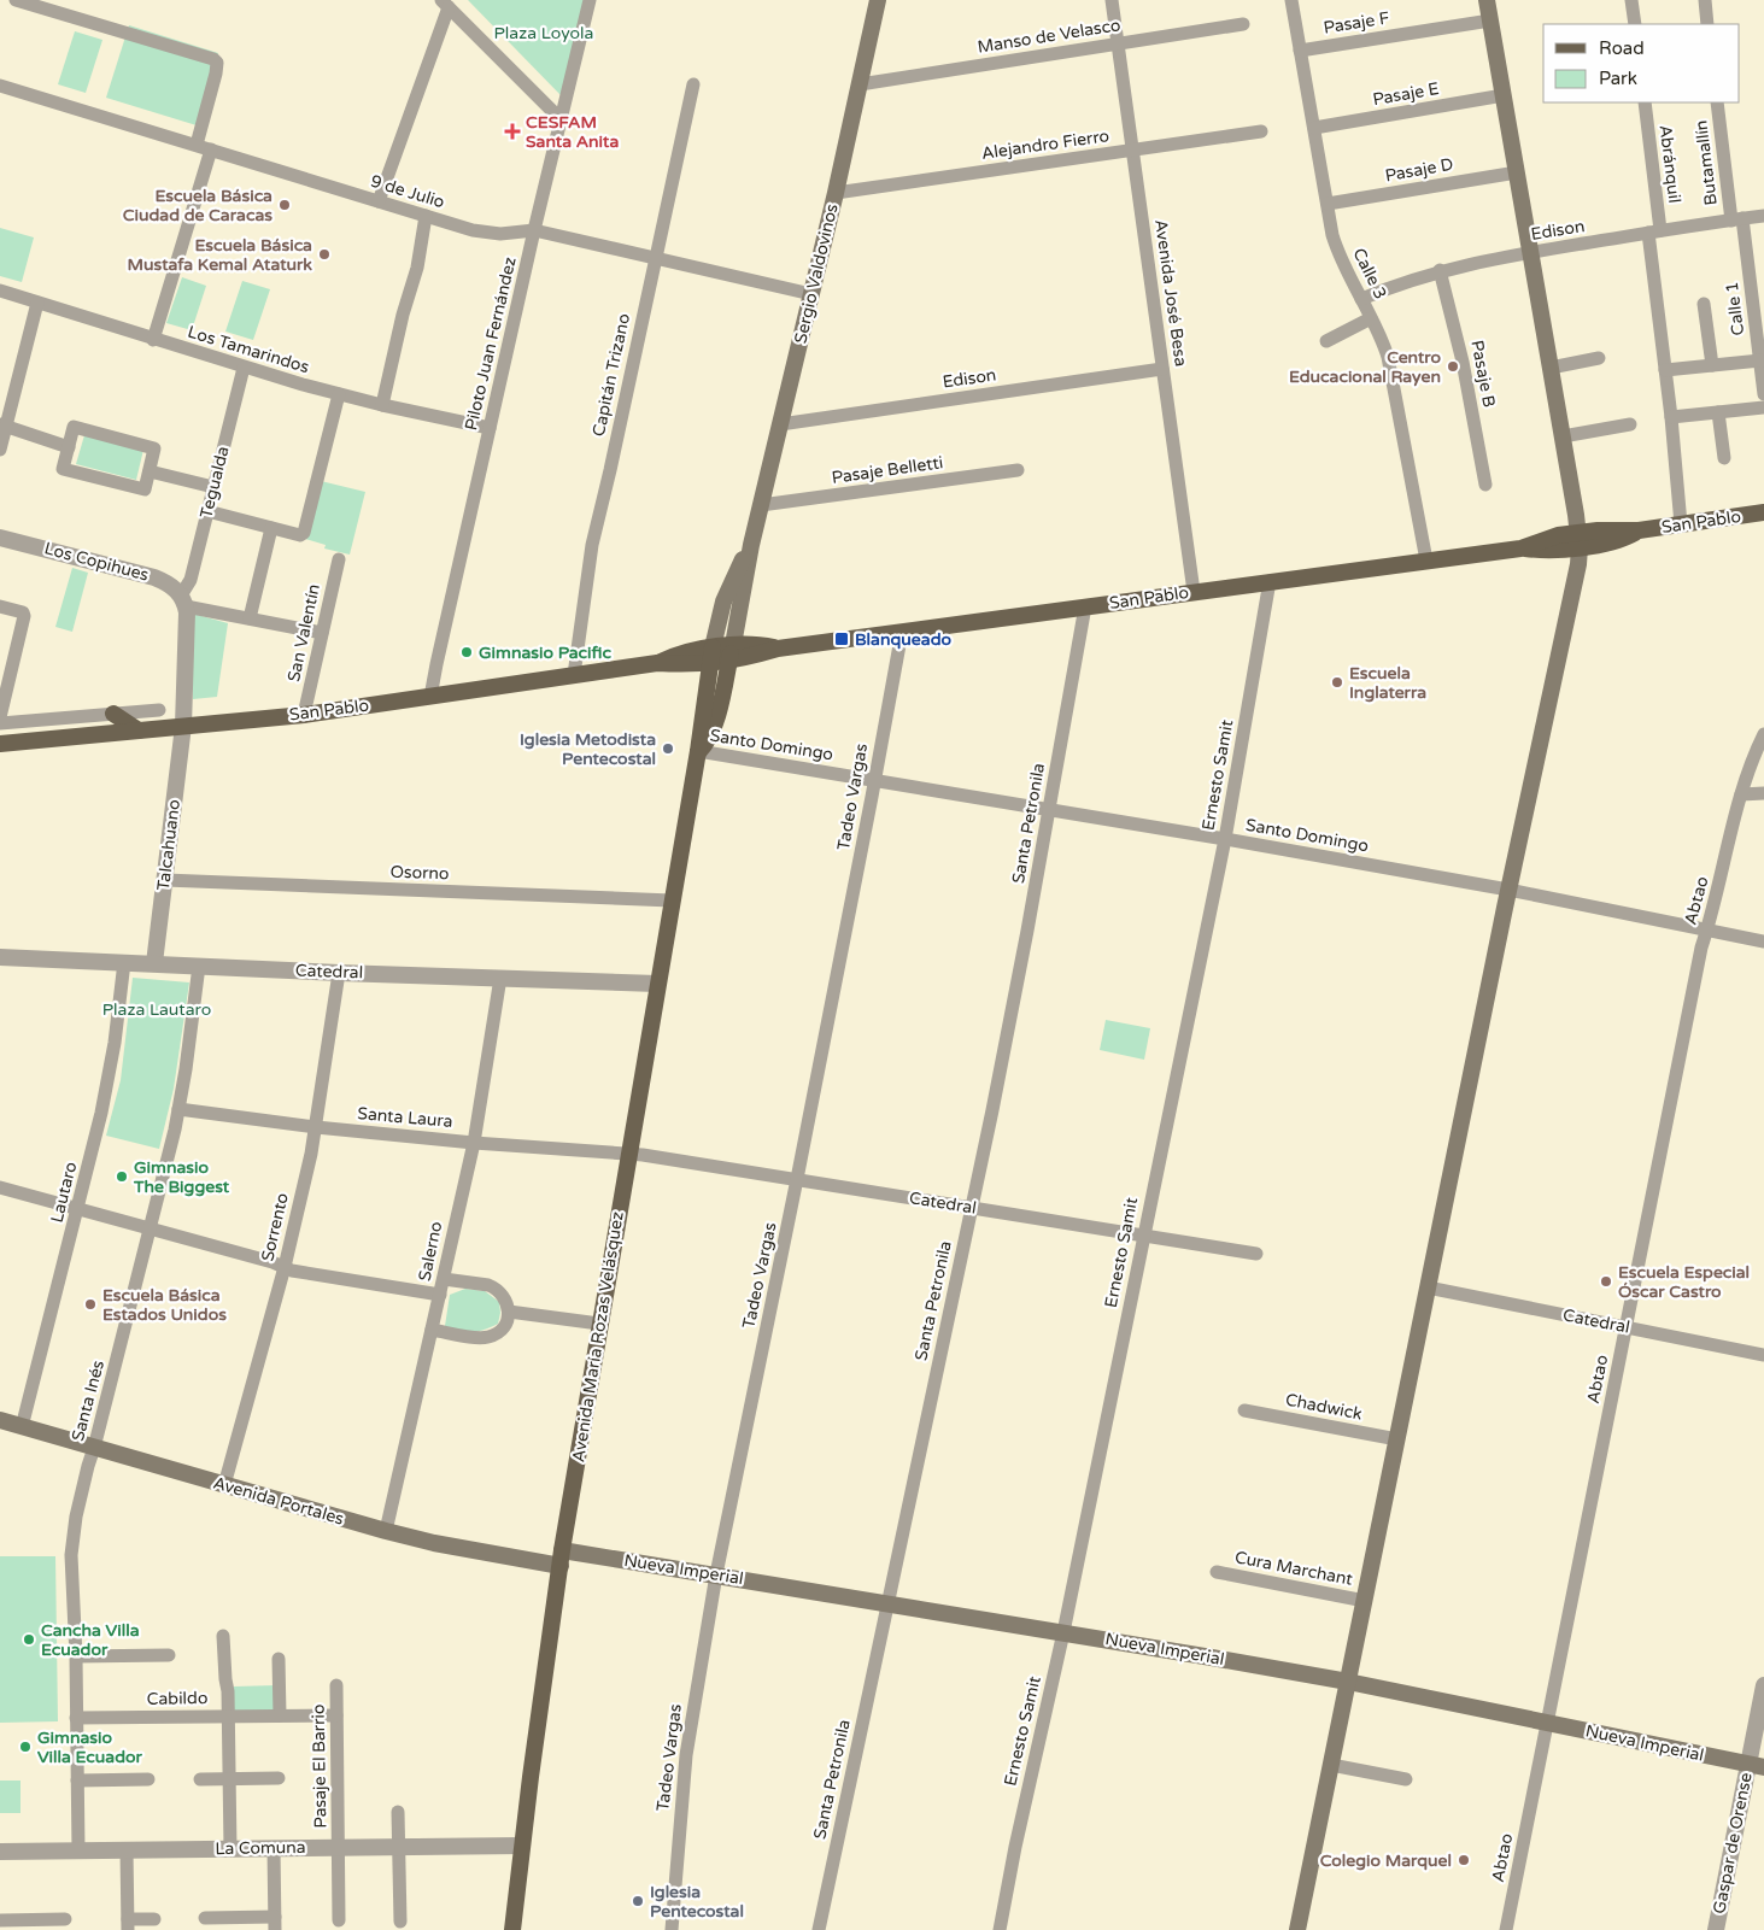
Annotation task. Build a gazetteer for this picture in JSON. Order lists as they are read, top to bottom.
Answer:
{
  "streets": {
    "main road": [
      "Sergio Valdovinos",
      "San Pablo",
      "Avenida María Rozas Velásquez",
      "Avenida Portales",
      "Nueva Imperial"
    ],
    "street": [
      "Pasaje F",
      "Manso de Velasco",
      "Pasaje E",
      "Alejandro Fierro",
      "Butamallín",
      "Abránquil",
      "Pasaje D",
      "9 de Julio",
      "Edison",
      "Calle 3",
      "Avenida José Besa",
      "Calle 1",
      "Piloto Juan Fernández",
      "Los Tamarindos",
      "Pasaje B",
      "Capitán Trizano",
      "Pasaje Belletti",
      "Tegualda",
      "Los Copihues",
      "San Valentín",
      "Santo Domingo",
      "Ernesto Samit",
      "Tadeo Vargas",
      "Santa Petronila",
      "Talcahuano",
      "Osorno",
      "Abtao",
      "Catedral",
      "Santa Laura",
      "Lautaro",
      "Sorrento",
      "Salerno",
      "Santa Inés",
      "Chadwick",
      "Cura Marchant",
      "Cabildo",
      "Pasaje El Barrio",
      "Gaspar de Orense",
      "La Comuna"
    ]
  },
  "crossings": [
    ["Pasaje F", "Calle 3"],
    ["Manso de Velasco", "Sergio Valdovinos"],
    ["Manso de Velasco", "Avenida José Besa"],
    ["Pasaje E", "Calle 3"],
    ["Alejandro Fierro", "Sergio Valdovinos"],
    ["Alejandro Fierro", "Avenida José Besa"],
    ["Butamallín", "Edison"],
    ["Butamallín", "Calle 1"],
    ["Abránquil", "Edison"],
    ["Pasaje D", "Calle 3"],
    ["9 de Julio", "Sergio Valdovinos"],
    ["9 de Julio", "Piloto Juan Fernández"],
    ["9 de Julio", "Capitán Trizano"],
    ["Edison", "Sergio Valdovinos"],
    ["Edison", "Calle 3"],
    ["Edison", "Avenida José Besa"],
    ["Edison", "Calle 1"],
    ["Edison", "Pasaje B"],
    ["Sergio Valdovinos", "Pasaje Belletti"],
    ["Sergio Valdovinos", "San Pablo"],
    ["Sergio Valdovinos", "Avenida María Rozas Velásquez"],
    ["Calle 3", "San Pablo"],
    ["Avenida José Besa", "San Pablo"],
    ["Piloto Juan Fernández", "Los Tamarindos"],
    ["Piloto Juan Fernández", "San Pablo"],
    ["Los Tamarindos", "Tegualda"],
    ["Capitán Trizano", "San Pablo"],
    ["Tegualda", "San Pablo"],
    ["Tegualda", "Los Copihues"],
    ["Tegualda", "Talcahuano"],
    ["San Pablo", "San Valentín"],
    ["San Pablo", "Ernesto Samit"],
    ["San Pablo", "Tadeo Vargas"],
    ["San Pablo", "Santa Petronila"],
    ["San Pablo", "Talcahuano"],
    ["San Pablo", "Avenida María Rozas Velásquez"],
    ["Los Copihues", "San Valentín"],
    ["Santo Domingo", "Ernesto Samit"],
    ["Santo Domingo", "Tadeo Vargas"],
    ["Santo Domingo", "Santa Petronila"],
    ["Santo Domingo", "Abtao"],
    ["Santo Domingo", "Avenida María Rozas Velásquez"],
    ["Ernesto Samit", "Catedral"],
    ["Ernesto Samit", "Nueva Imperial"],
    ["Tadeo Vargas", "Catedral"],
    ["Tadeo Vargas", "Nueva Imperial"],
    ["Santa Petronila", "Catedral"],
    ["Santa Petronila", "Nueva Imperial"],
    ["Talcahuano", "Osorno"],
    ["Talcahuano", "Catedral"],
    ["Osorno", "Avenida María Rozas Velásquez"],
    ["Abtao", "Catedral"],
    ["Abtao", "Nueva Imperial"],
    ["Catedral", "Santa Laura"],
    ["Catedral", "Lautaro"],
    ["Catedral", "Sorrento"],
    ["Catedral", "Salerno"],
    ["Catedral", "Avenida María Rozas Velásquez"],
    ["Catedral", "Santa Inés"],
    ["Santa Laura", "Sorrento"],
    ["Santa Laura", "Salerno"],
    ["Santa Laura", "Avenida María Rozas Velásquez"],
    ["Santa Laura", "Santa Inés"],
    ["Lautaro", "Avenida Portales"],
    ["Sorrento", "Avenida Portales"],
    ["Salerno", "Avenida Portales"],
    ["Avenida María Rozas Velásquez", "Avenida Portales"],
    ["Avenida María Rozas Velásquez", "Nueva Imperial"],
    ["Avenida María Rozas Velásquez", "La Comuna"],
    ["Santa Inés", "Avenida Portales"],
    ["Santa Inés", "Cabildo"],
    ["Santa Inés", "La Comuna"],
    ["Avenida Portales", "Nueva Imperial"],
    ["Nueva Imperial", "Gaspar de Orense"],
    ["Cabildo", "Pasaje El Barrio"],
    ["Pasaje El Barrio", "La Comuna"]
  ],
  "parks": ["Plaza Loyola", "Plaza Lautaro"],
  "places": {
    "health": ["CESFAM Santa Anita"],
    "other": [
      "Escuela Básica Ciudad de Caracas",
      "Escuela Básica Mustafa Kemal Ataturk",
      "Centro Educacional Rayen",
      "Gimnasio Pacific",
      "Escuela Inglaterra",
      "Iglesia Metodista Pentecostal",
      "Gimnasio The Biggest",
      "Escuela Especial Óscar Castro",
      "Escuela Básica Estados Unidos",
      "Cancha Villa Ecuador",
      "Gimnasio Villa Ecuador",
      "Colegio Marquel",
      "Iglesia Pentecostal"
    ],
    "transit": ["Blanqueado"]
  },
  "legend": ["Road", "Park"]
}
